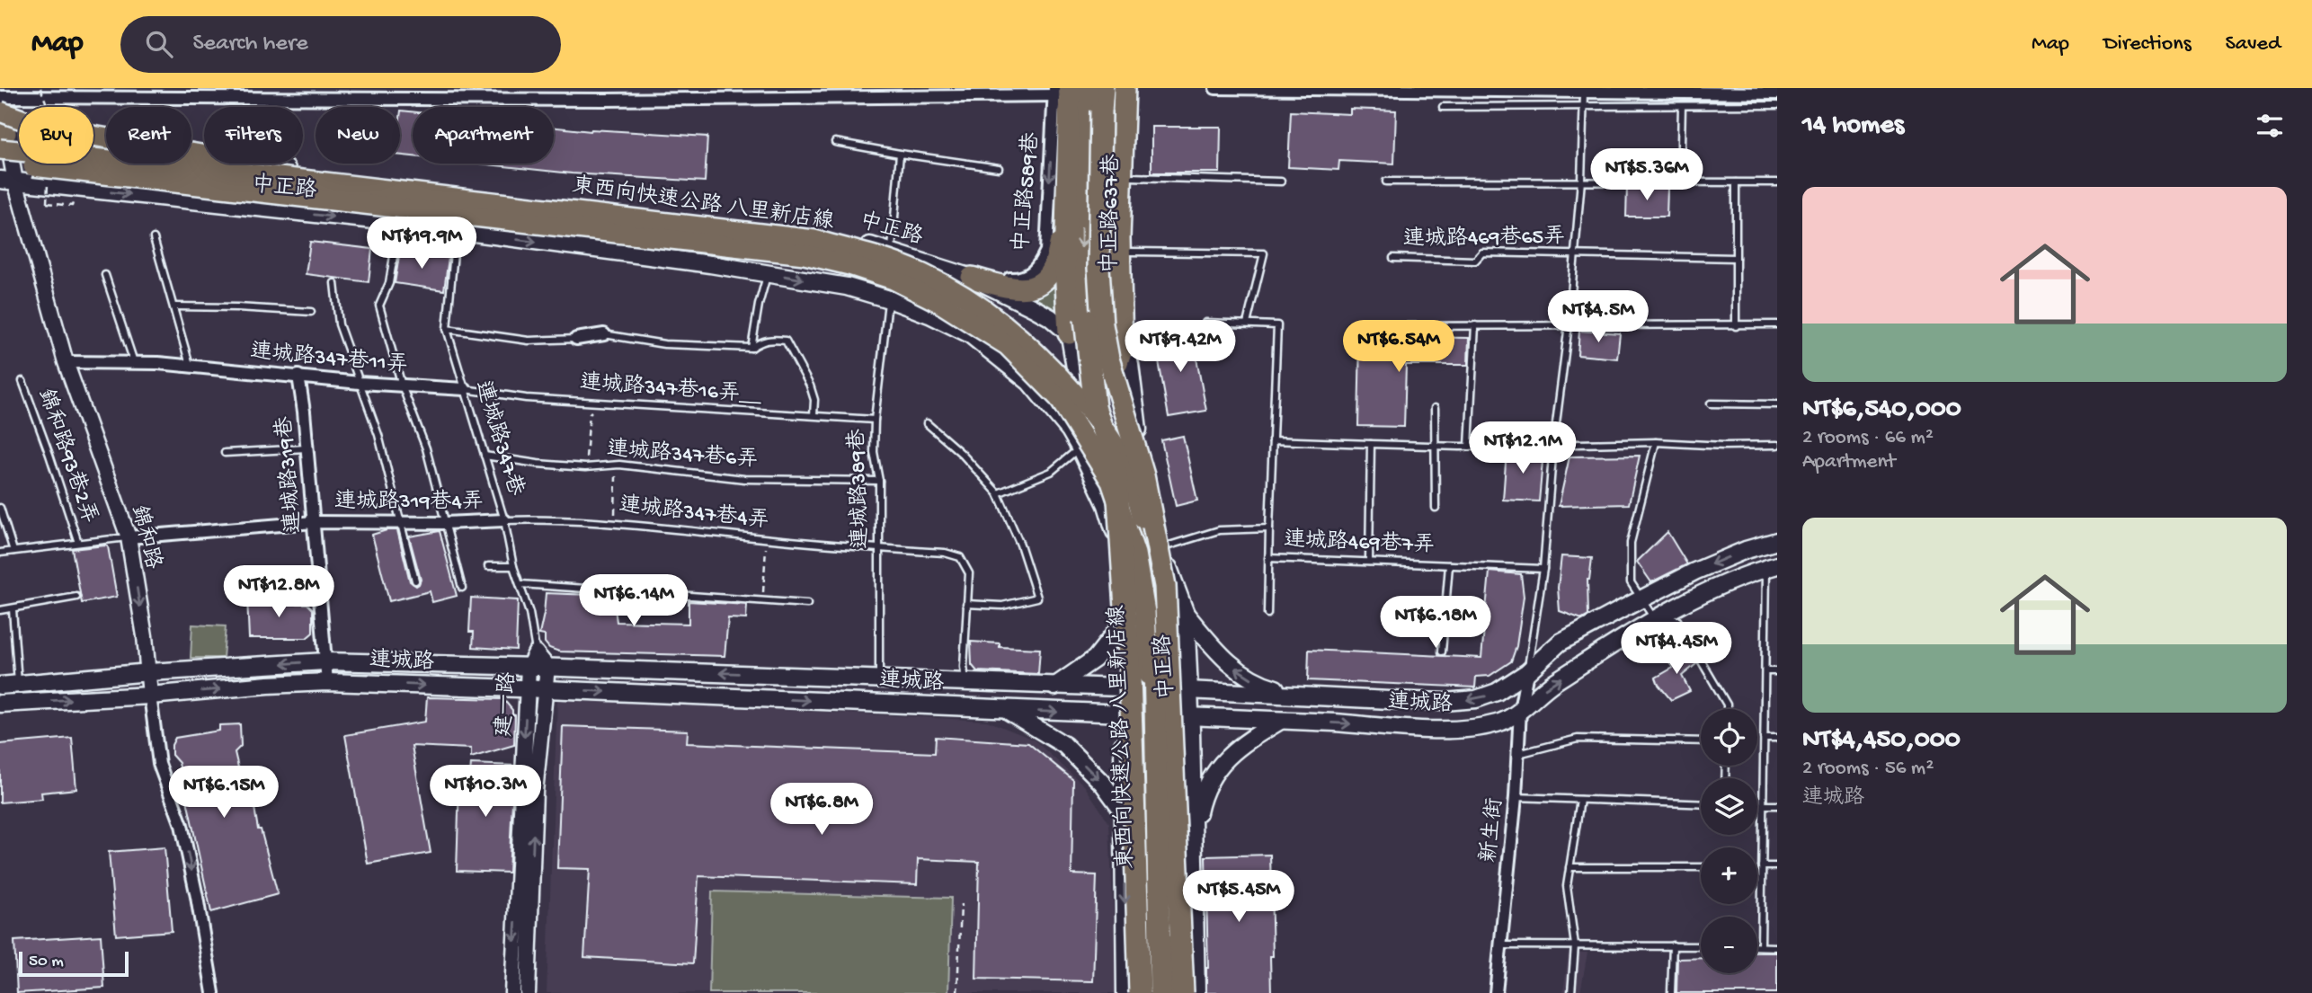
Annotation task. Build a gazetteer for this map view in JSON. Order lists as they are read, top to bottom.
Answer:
{
  "streets": {
    "highway": ["東西向快速公路 八里新店線"],
    "main road": ["中正路", "連城路"],
    "street": [
      "中正路589巷",
      "中正路637巷",
      "連城路347巷11弄",
      "連城路319巷",
      "連城路319巷4弄",
      "錦和路",
      "建一路",
      "新生街"
    ],
    "lane": [
      "連城路469巷65弄",
      "連城路347巷16弄＿",
      "連城路347巷",
      "連城路347巷6弄",
      "錦和路93巷2弄",
      "連城路389巷",
      "連城路347巷4弄",
      "連城路469巷7弄"
    ]
  },
  "crossings": [
    ["中正路", "中正路589巷"],
    ["中正路", "東西向快速公路 八里新店線"],
    ["中正路", "連城路347巷"],
    ["中正路", "連城路389巷"],
    ["中正路", "錦和路"],
    ["中正路", "連城路"],
    ["東西向快速公路 八里新店線", "錦和路"],
    ["連城路347巷11弄", "連城路347巷16弄＿"],
    ["連城路347巷11弄", "連城路347巷"],
    ["連城路347巷11弄", "連城路319巷"],
    ["連城路347巷11弄", "錦和路"],
    ["連城路347巷16弄＿", "連城路347巷"],
    ["連城路347巷16弄＿", "連城路389巷"],
    ["連城路347巷", "連城路347巷6弄"],
    ["連城路347巷", "連城路319巷4弄"],
    ["連城路347巷", "連城路347巷4弄"],
    ["連城路347巷", "連城路"],
    ["連城路347巷", "建一路"],
    ["連城路347巷6弄", "連城路389巷"],
    ["連城路319巷", "連城路319巷4弄"],
    ["連城路319巷", "連城路"],
    ["連城路389巷", "連城路347巷4弄"],
    ["連城路389巷", "連城路"],
    ["連城路319巷4弄", "連城路347巷4弄"],
    ["連城路319巷4弄", "錦和路"],
    ["錦和路", "連城路"],
    ["連城路", "建一路"],
    ["連城路", "新生街"]
  ],
  "one_way": ["中正路589巷", "錦和路"],
  "scale_bar": "50 m",
  "page": {
    "header": "Map",
    "search": "Search here",
    "nav": ["Map", "Directions", "Saved"],
    "heading": "14 homes",
    "chip": [
      "Buy",
      "Rent",
      "Filters",
      "New",
      "Apartment"
    ],
    "price": [
      "NT$5.36M",
      "NT$19.9M",
      "NT$4.5M",
      "NT$9.42M",
      "NT$6.54M",
      "NT$12.1M",
      "NT$12.8M",
      "NT$6.14M",
      "NT$6.18M",
      "NT$4.45M",
      "NT$10.3M",
      "NT$6.15M",
      "NT$6.8M",
      "NT$5.45M"
    ],
    "list": [
      {
        "name": "NT$6,540,000",
        "note": "2 rooms · 66 m² · Apartment"
      },
      {
        "name": "NT$4,450,000",
        "note": "2 rooms · 56 m² · 連城路"
      }
    ],
    "map_buttons": ["+", "−"],
    "scale": "50 m"
  }
}
